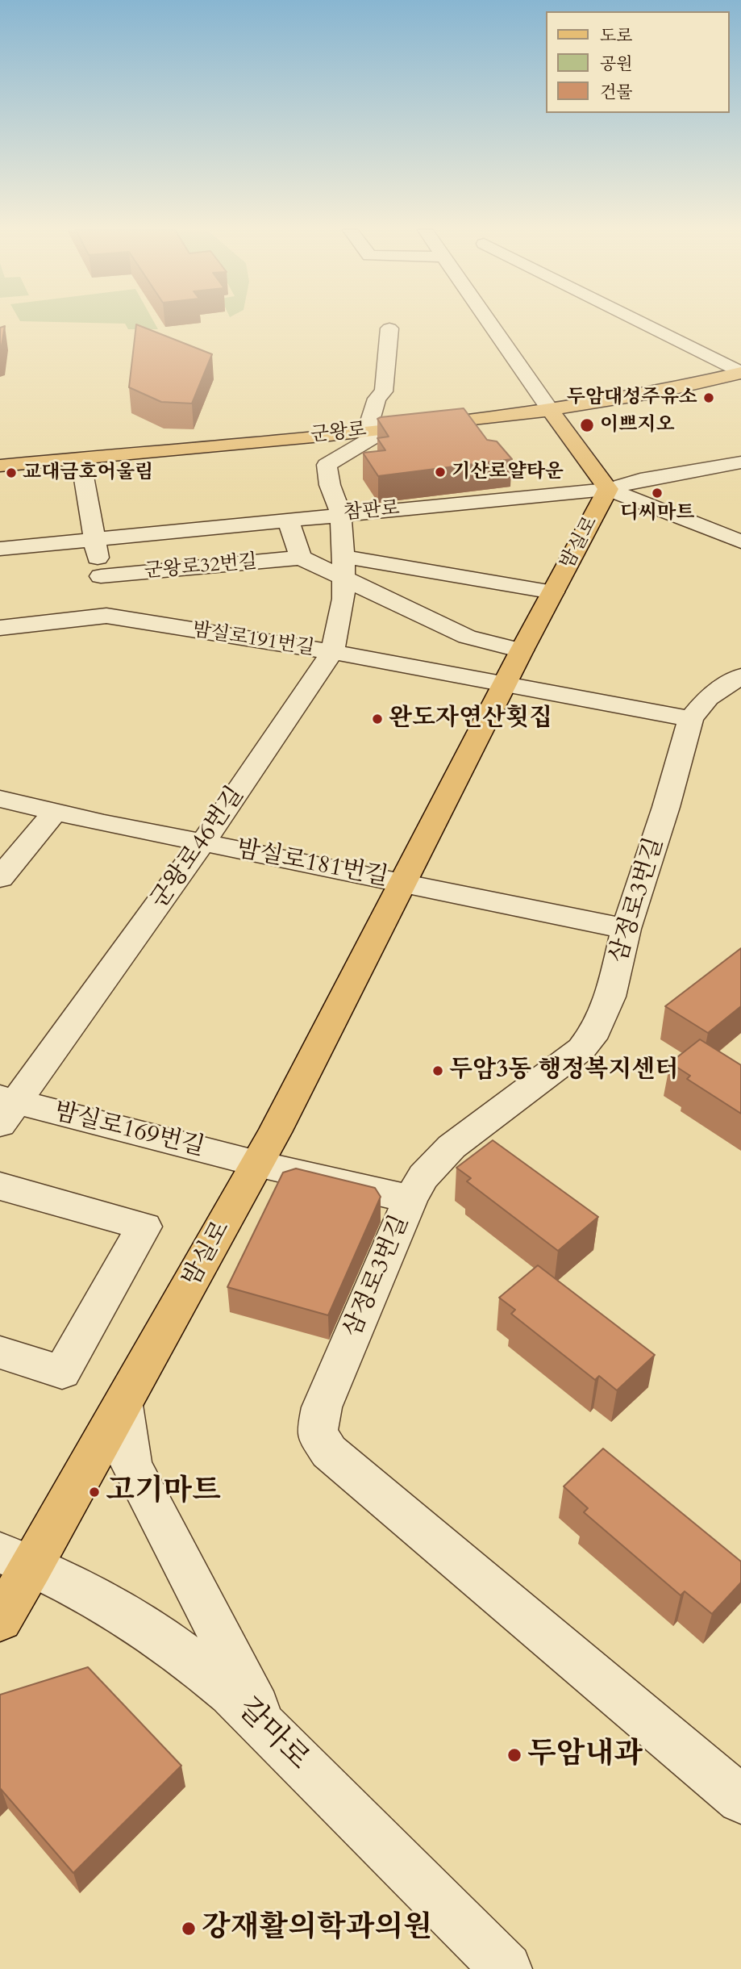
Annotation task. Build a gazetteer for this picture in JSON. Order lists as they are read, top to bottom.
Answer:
{
  "streets": {
    "main road": ["군왕로", "밤실로"],
    "street": [
      "참판로",
      "군왕로32번길",
      "밤실로191번길",
      "군왕로46번길",
      "밤실로181번길",
      "삼정로3번길",
      "밤실로169번길",
      "갈마로"
    ]
  },
  "crossings": [
    ["군왕로", "밤실로"],
    ["군왕로", "군왕로46번길"],
    ["참판로", "밤실로"],
    ["참판로", "군왕로46번길"],
    ["밤실로", "밤실로191번길"],
    ["밤실로", "밤실로181번길"],
    ["밤실로", "밤실로169번길"],
    ["밤실로", "갈마로"],
    ["밤실로191번길", "군왕로46번길"],
    ["군왕로46번길", "밤실로181번길"],
    ["군왕로46번길", "밤실로169번길"],
    ["삼정로3번길", "밤실로169번길"]
  ],
  "places": [
    "두암대성주유소",
    "이쁘지오",
    "기산로얄타운",
    "교대금호어울림",
    "디씨마트",
    "완도자연산횟집",
    "두암3동 행정복지센터",
    "고기마트",
    "두암내과",
    "강재활의학과의원"
  ],
  "legend": ["도로", "공원", "건물"]
}
